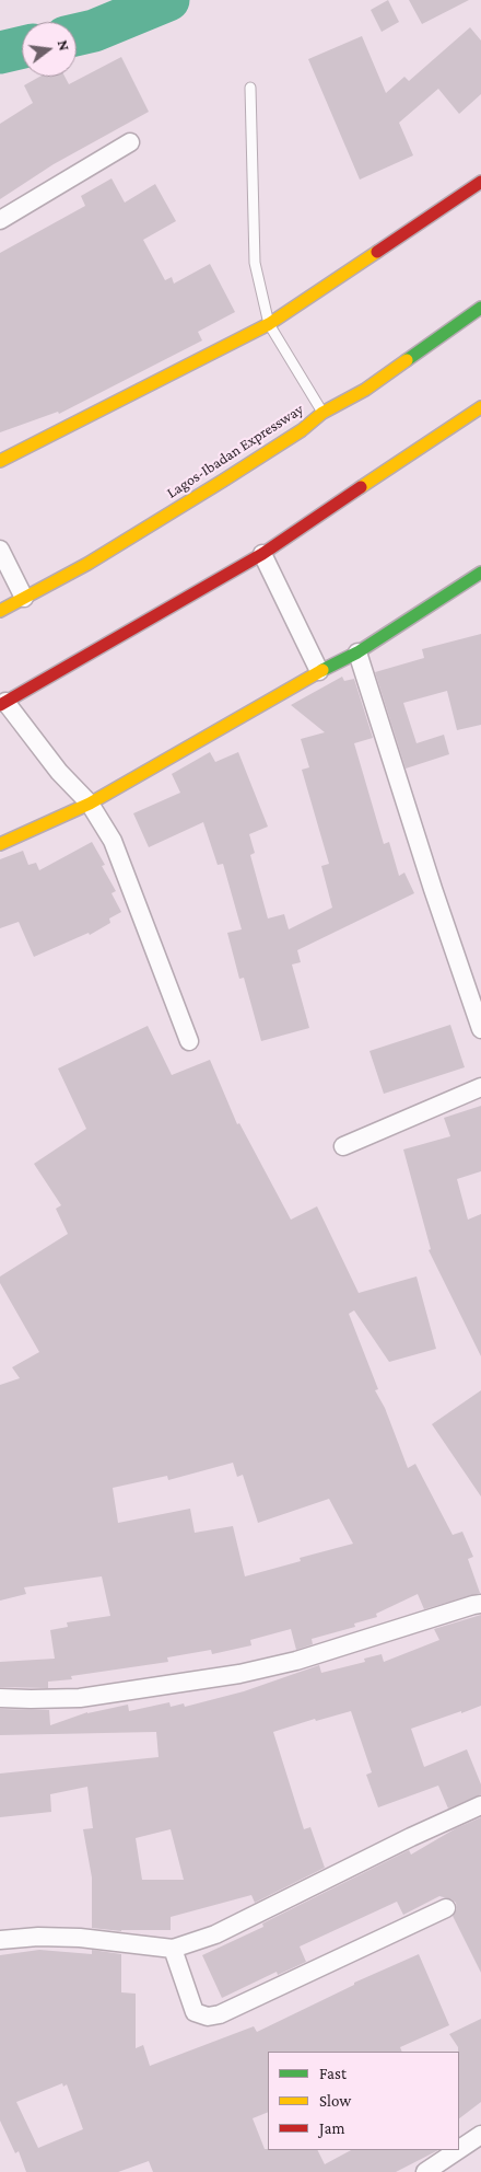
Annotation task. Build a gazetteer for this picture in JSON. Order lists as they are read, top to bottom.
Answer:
{
  "streets": {
    "main road": ["Lagos-Ibadan Expressway"]
  },
  "legend": ["Fast", "Slow", "Jam"],
  "north": "right"
}
